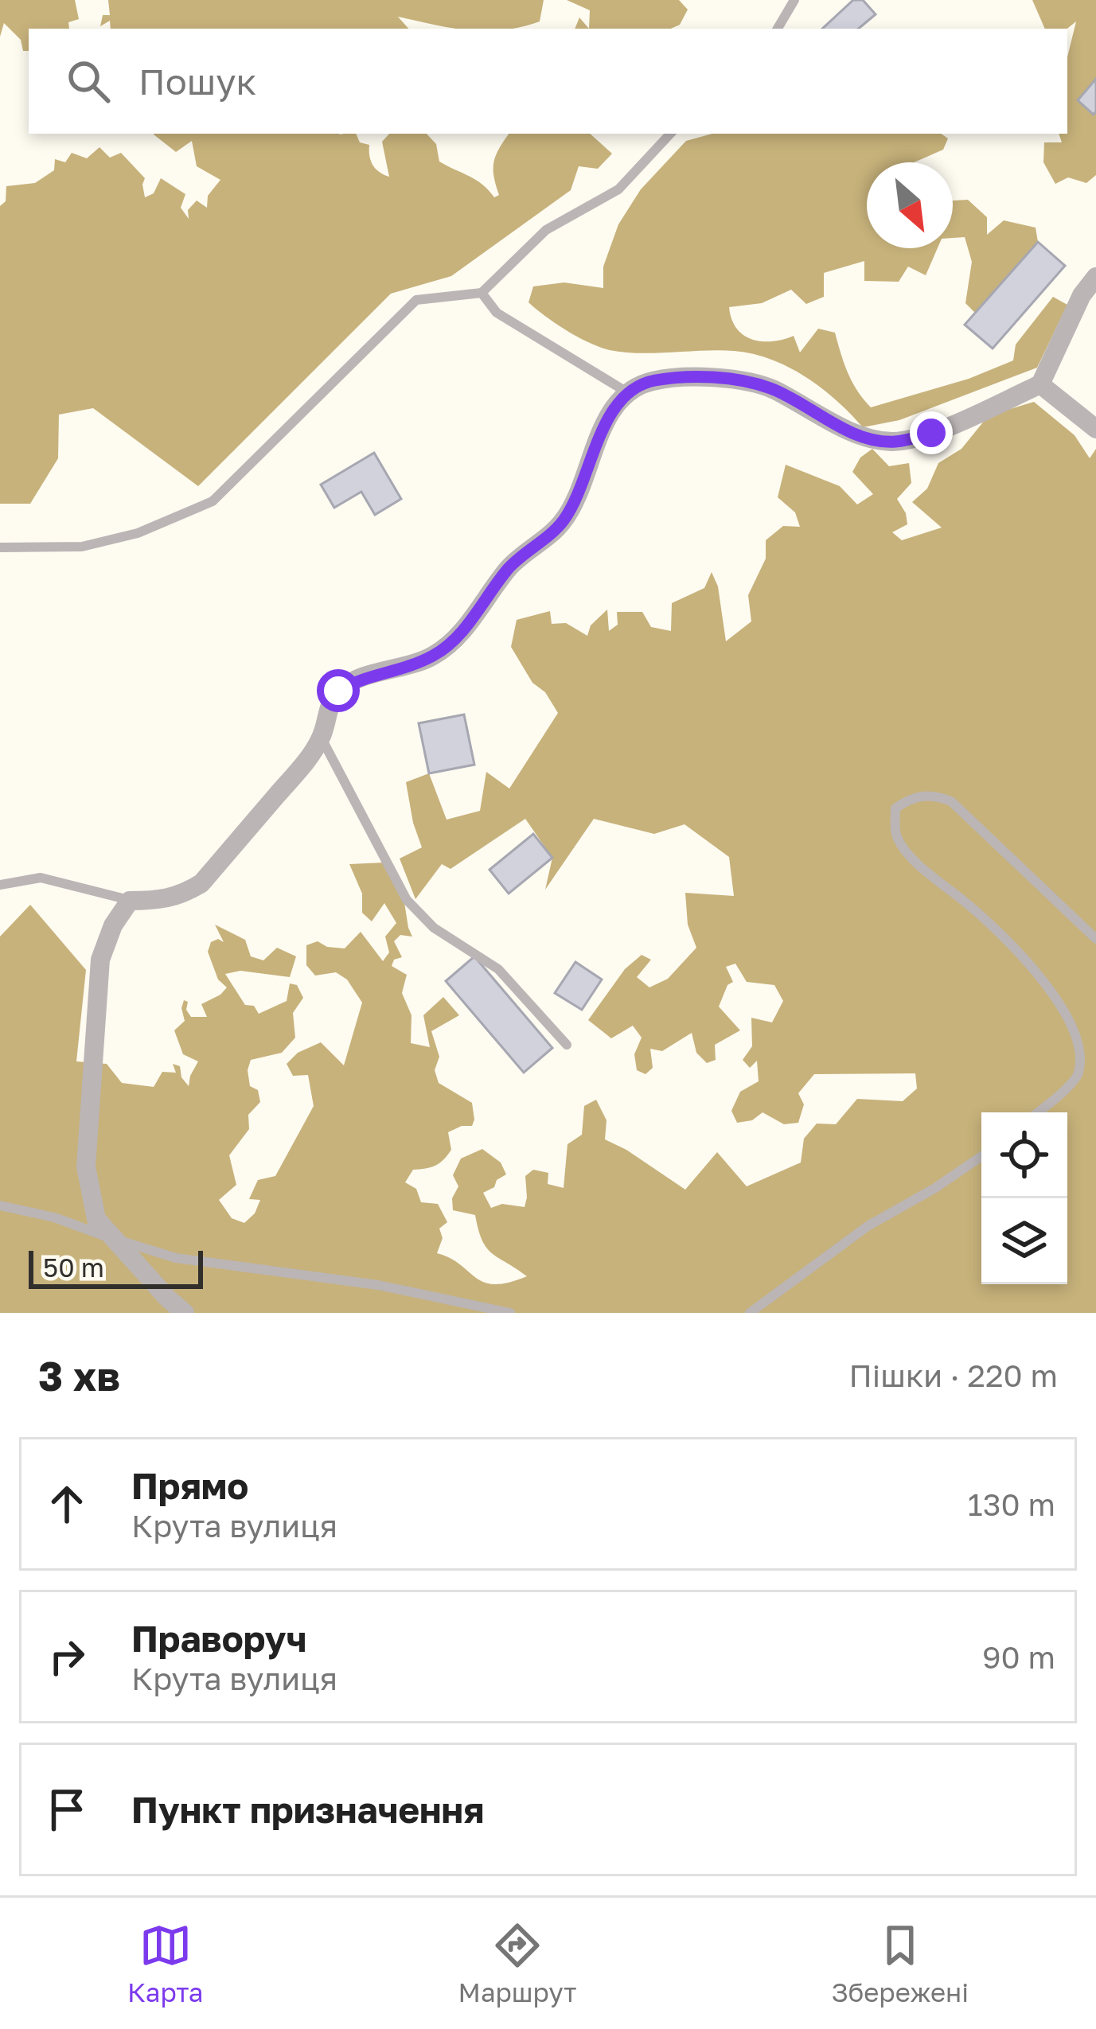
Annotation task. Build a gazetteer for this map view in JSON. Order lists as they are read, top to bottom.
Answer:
{
  "scale_bar": "50 m",
  "north": "bottom right",
  "page": {
    "search": "Пошук",
    "scale": "50 m",
    "heading": ["3 хв", "Пішки · 220 m"],
    "list": [
      ["Прямо", "Крута вулиця", "130 m"],
      ["Праворуч", "Крута вулиця", "90 m"],
      "Пункт призначення"
    ],
    "nav": ["Карта", "Маршрут", "Збережені"]
  }
}
